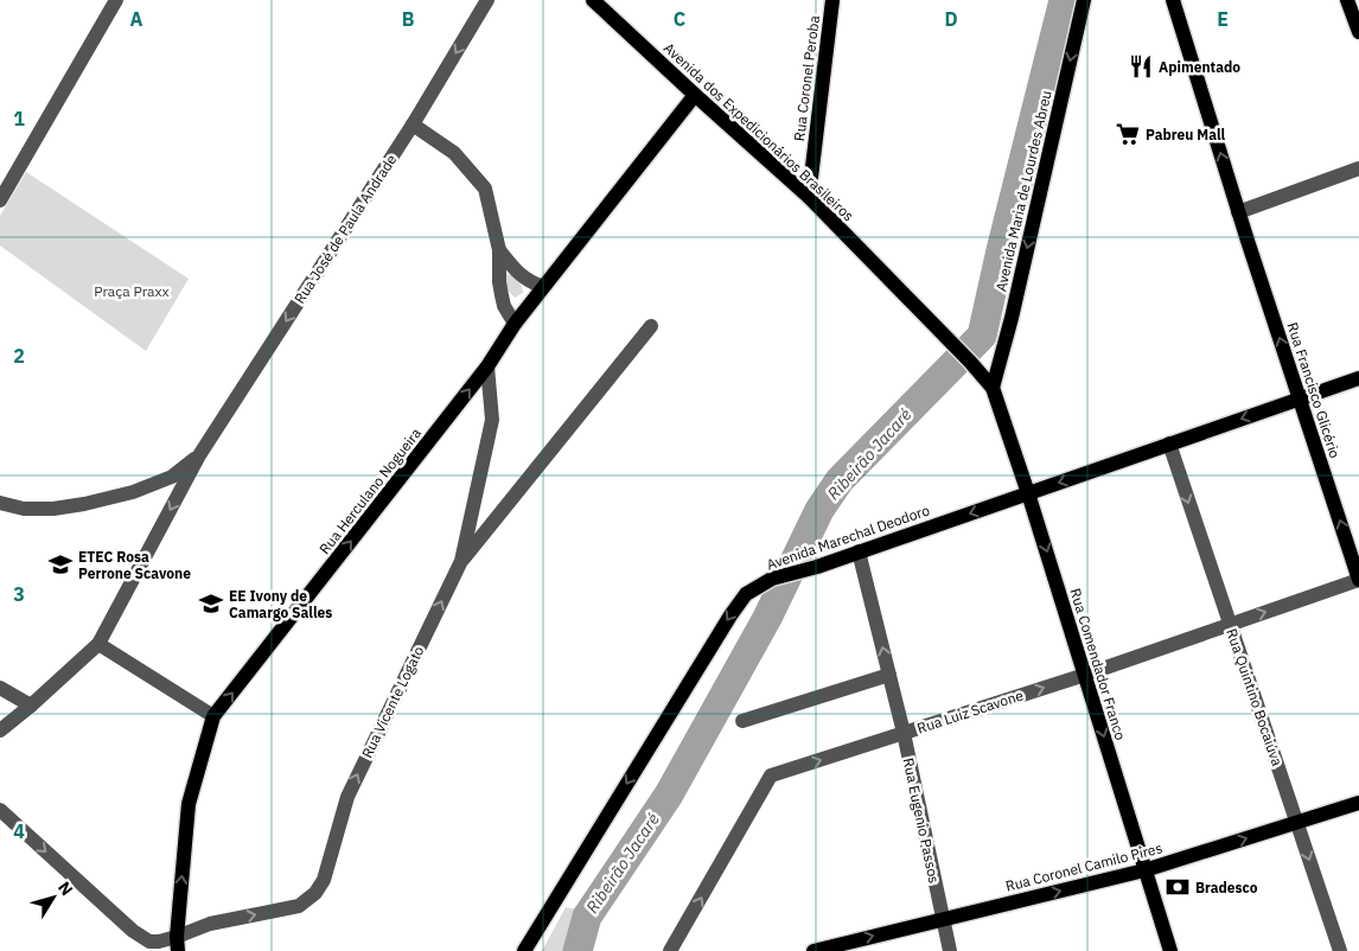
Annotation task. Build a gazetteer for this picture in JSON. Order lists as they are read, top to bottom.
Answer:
{
  "streets": {
    "main road": [
      "Rua Coronel Peroba",
      "Avenida dos Expedicionários Brasileiros",
      "Avenida Maria de Lourdes Abreu",
      "Rua Francisco Glicério",
      "Rua Herculano Nogueira",
      "Avenida Marechal Deodoro",
      "Rua Comendador Franco",
      "Rua Coronel Camilo Pires"
    ],
    "street": [
      "Rua José de Paula Andrade",
      "Rua Quintino Bocaiúva",
      "Rua Vicente Logato",
      "Rua Luiz Scavone",
      "Rua Eugenio Passos"
    ]
  },
  "crossings": [
    ["Rua Coronel Peroba", "Avenida dos Expedicionários Brasileiros"],
    ["Avenida dos Expedicionários Brasileiros", "Avenida Maria de Lourdes Abreu"],
    ["Avenida dos Expedicionários Brasileiros", "Rua Herculano Nogueira"],
    ["Avenida dos Expedicionários Brasileiros", "Rua Comendador Franco"],
    ["Avenida Maria de Lourdes Abreu", "Rua Comendador Franco"],
    ["Rua Francisco Glicério", "Avenida Marechal Deodoro"],
    ["Rua Francisco Glicério", "Rua Luiz Scavone"],
    ["Rua Herculano Nogueira", "Rua Vicente Logato"],
    ["Avenida Marechal Deodoro", "Rua Comendador Franco"],
    ["Avenida Marechal Deodoro", "Rua Quintino Bocaiúva"],
    ["Avenida Marechal Deodoro", "Rua Eugenio Passos"],
    ["Rua Comendador Franco", "Rua Luiz Scavone"],
    ["Rua Comendador Franco", "Rua Coronel Camilo Pires"],
    ["Rua Quintino Bocaiúva", "Rua Luiz Scavone"],
    ["Rua Quintino Bocaiúva", "Rua Coronel Camilo Pires"],
    ["Rua Luiz Scavone", "Rua Eugenio Passos"],
    ["Rua Eugenio Passos", "Rua Coronel Camilo Pires"]
  ],
  "one_way": [
    "Avenida Maria de Lourdes Abreu",
    "Rua José de Paula Andrade",
    "Rua Francisco Glicério",
    "Rua Herculano Nogueira",
    "Avenida Marechal Deodoro",
    "Rua Comendador Franco",
    "Rua Quintino Bocaiúva",
    "Rua Luiz Scavone",
    "Rua Coronel Camilo Pires"
  ],
  "water": ["Ribeirão Jacaré"],
  "parks": ["Praça Praxx"],
  "places": {
    "restaurant": ["Apimentado"],
    "supermarket": ["Pabreu Mall"],
    "school or university": ["ETEC Rosa Perrone Scavone", "EE Ivony de Camargo Salles"],
    "bank": ["Bradesco"]
  },
  "north": "top right",
  "grid": {
    "columns": [
      "A",
      "B",
      "C",
      "D",
      "E"
    ],
    "rows": [
      "1",
      "2",
      "3",
      "4"
    ]
  }
}
